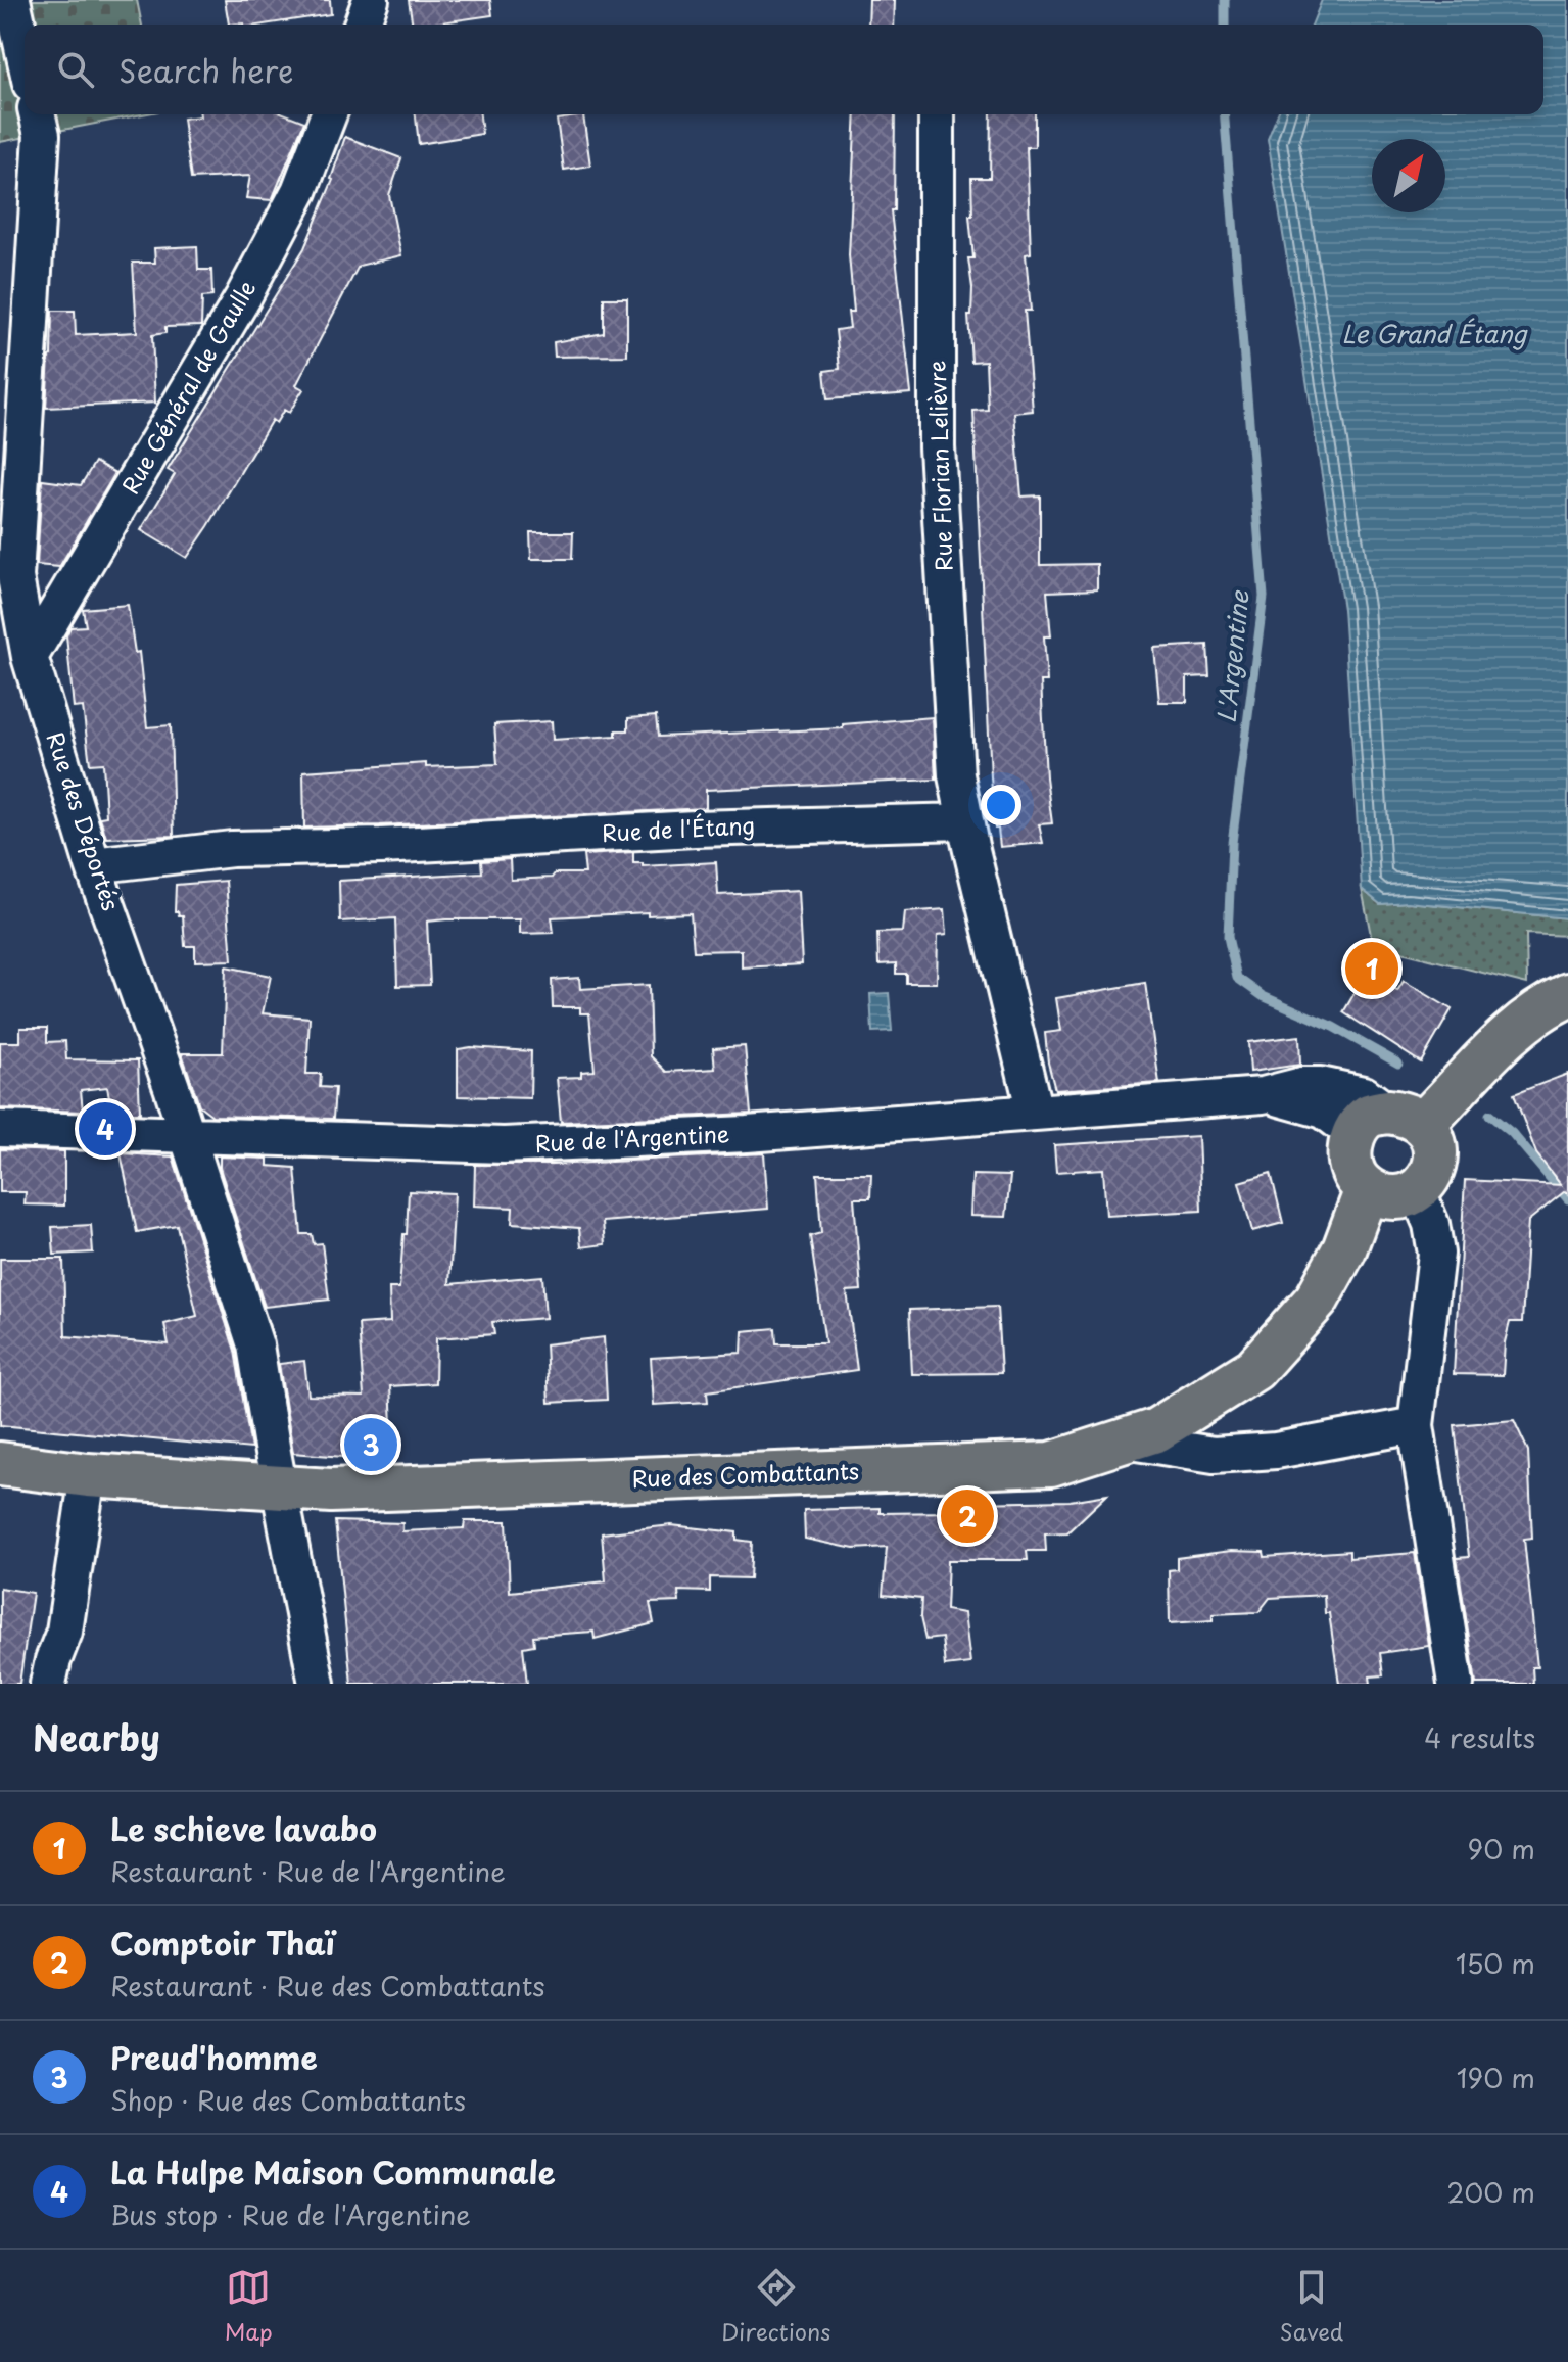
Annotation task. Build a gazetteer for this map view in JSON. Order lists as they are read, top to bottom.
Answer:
{
  "streets": {
    "main road": ["Rue des Combattants"],
    "street": [
      "Rue Général de Gaulle",
      "Rue Florian Lelièvre",
      "Rue des Déportés",
      "Rue de l'Étang",
      "Rue de l'Argentine"
    ]
  },
  "crossings": [
    ["Rue Général de Gaulle", "Rue des Déportés"],
    ["Rue Florian Lelièvre", "Rue de l'Étang"],
    ["Rue des Déportés", "Rue de l'Étang"],
    ["Rue des Déportés", "Rue de l'Argentine"],
    ["Rue des Déportés", "Rue des Combattants"],
    ["Rue de l'Argentine", "Rue des Combattants"]
  ],
  "water": ["Le Grand Étang", "L'Argentine"],
  "north": "top right",
  "page": {
    "search": "Search here",
    "pins": [
      "1",
      "4",
      "3",
      "2"
    ],
    "heading": ["Nearby", "4 results"],
    "list": [
      {
        "mark": "1",
        "name": "Le schieve lavabo",
        "note": "Restaurant · Rue de l'Argentine",
        "value": "90 m"
      },
      {
        "mark": "2",
        "name": "Comptoir Thaï",
        "note": "Restaurant · Rue des Combattants",
        "value": "150 m"
      },
      {
        "mark": "3",
        "name": "Preud'homme",
        "note": "Shop · Rue des Combattants",
        "value": "190 m"
      },
      {
        "mark": "4",
        "name": "La Hulpe Maison Communale",
        "note": "Bus stop · Rue de l'Argentine",
        "value": "200 m"
      }
    ],
    "nav": ["Map", "Directions", "Saved"]
  }
}
